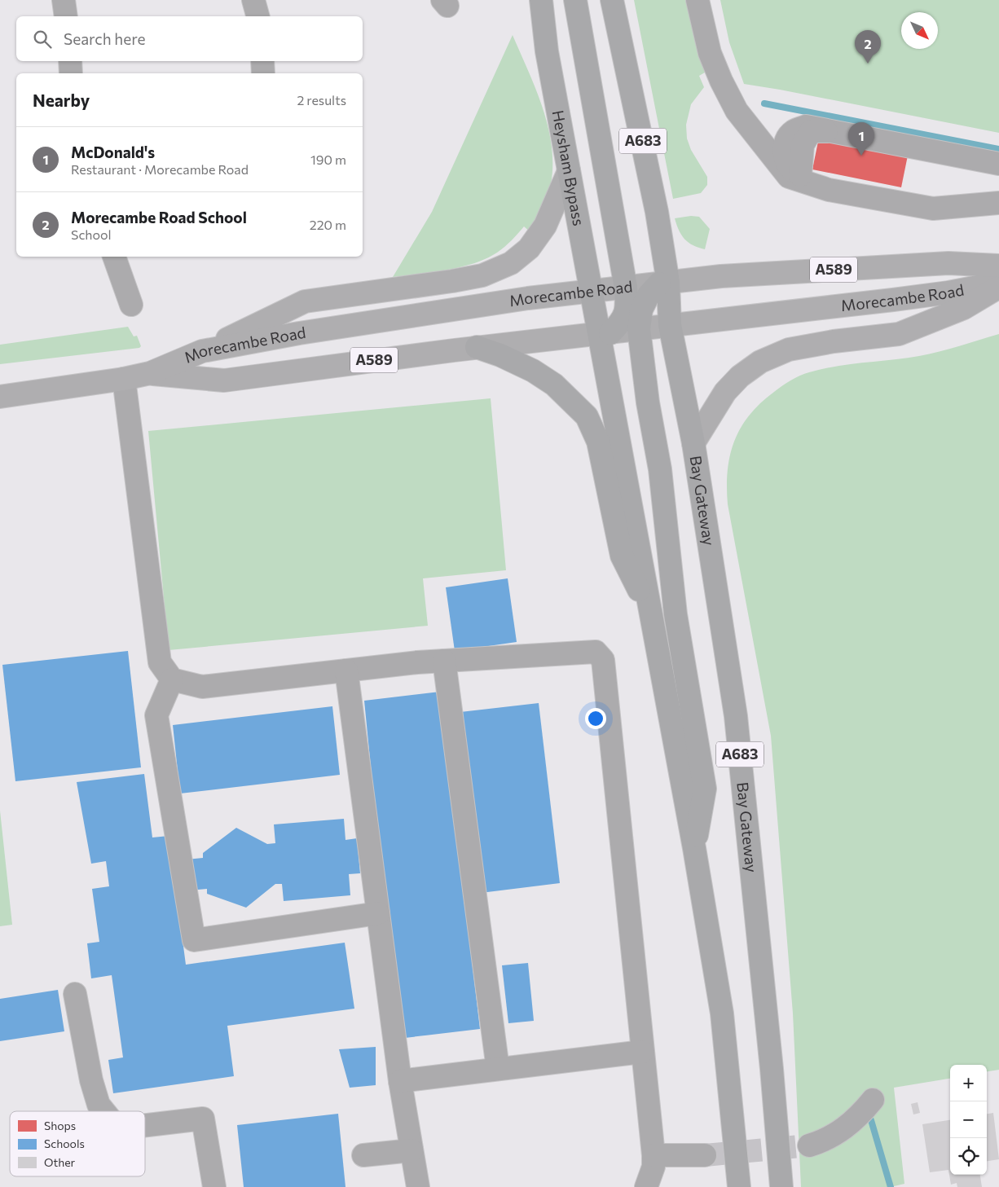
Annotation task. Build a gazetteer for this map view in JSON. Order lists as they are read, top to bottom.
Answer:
{
  "streets": {
    "highway": ["A683", "Heysham Bypass", "Bay Gateway"],
    "main road": ["A589", "Morecambe Road"]
  },
  "crossings": [
    ["A683", "Morecambe Road"],
    ["A683", "Bay Gateway"],
    ["Heysham Bypass", "Morecambe Road"],
    ["Morecambe Road", "Bay Gateway"]
  ],
  "legend": ["Shops", "Schools", "Other"],
  "north": "bottom right",
  "page": {
    "search": "Search here",
    "pins": ["2", "1"],
    "heading": ["Nearby", "2 results"],
    "list": [
      {
        "mark": "1",
        "name": "McDonald's",
        "note": "Restaurant · Morecambe Road",
        "value": "190 m"
      },
      {
        "mark": "2",
        "name": "Morecambe Road School",
        "note": "School",
        "value": "220 m"
      }
    ],
    "map_buttons": ["+", "−"]
  }
}
